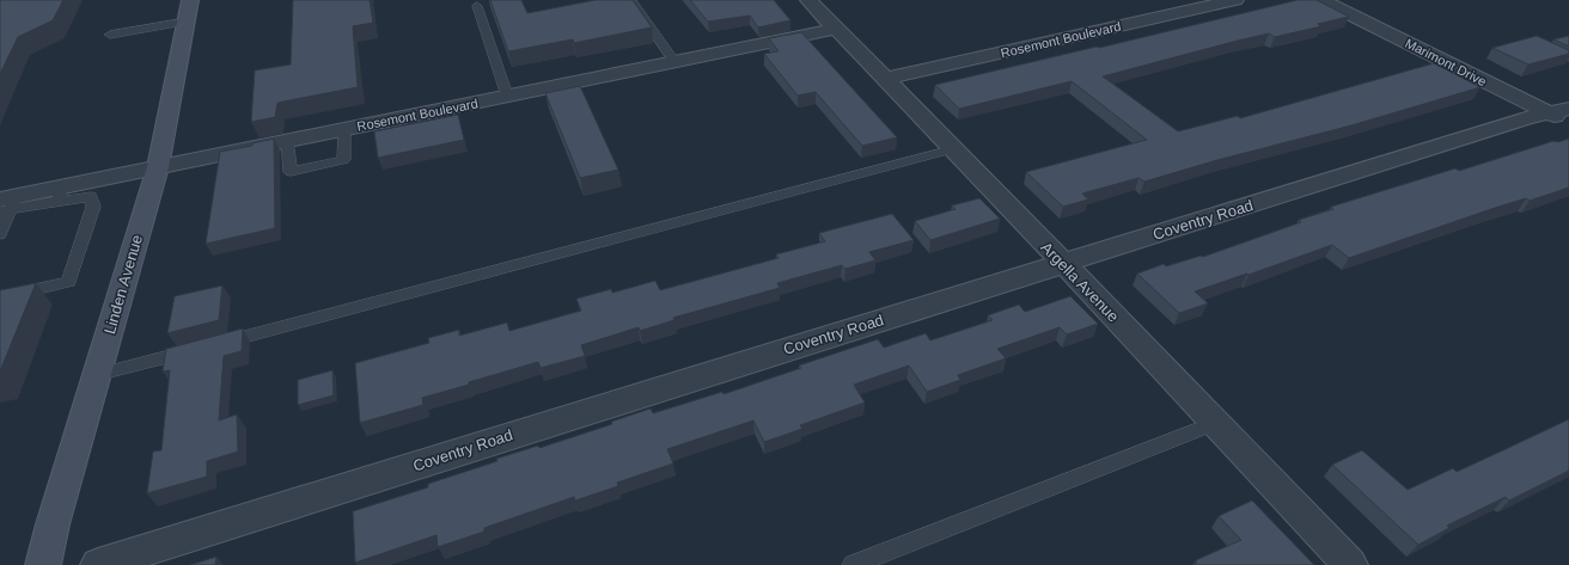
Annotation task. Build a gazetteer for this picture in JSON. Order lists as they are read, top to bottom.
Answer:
{
  "streets": {
    "main road": ["Linden Avenue"],
    "street": [
      "Rosemont Boulevard",
      "Marimont Drive",
      "Coventry Road",
      "Argella Avenue"
    ]
  },
  "crossings": [
    ["Rosemont Boulevard", "Argella Avenue"],
    ["Rosemont Boulevard", "Linden Avenue"],
    ["Marimont Drive", "Coventry Road"],
    ["Coventry Road", "Argella Avenue"]
  ]
}
